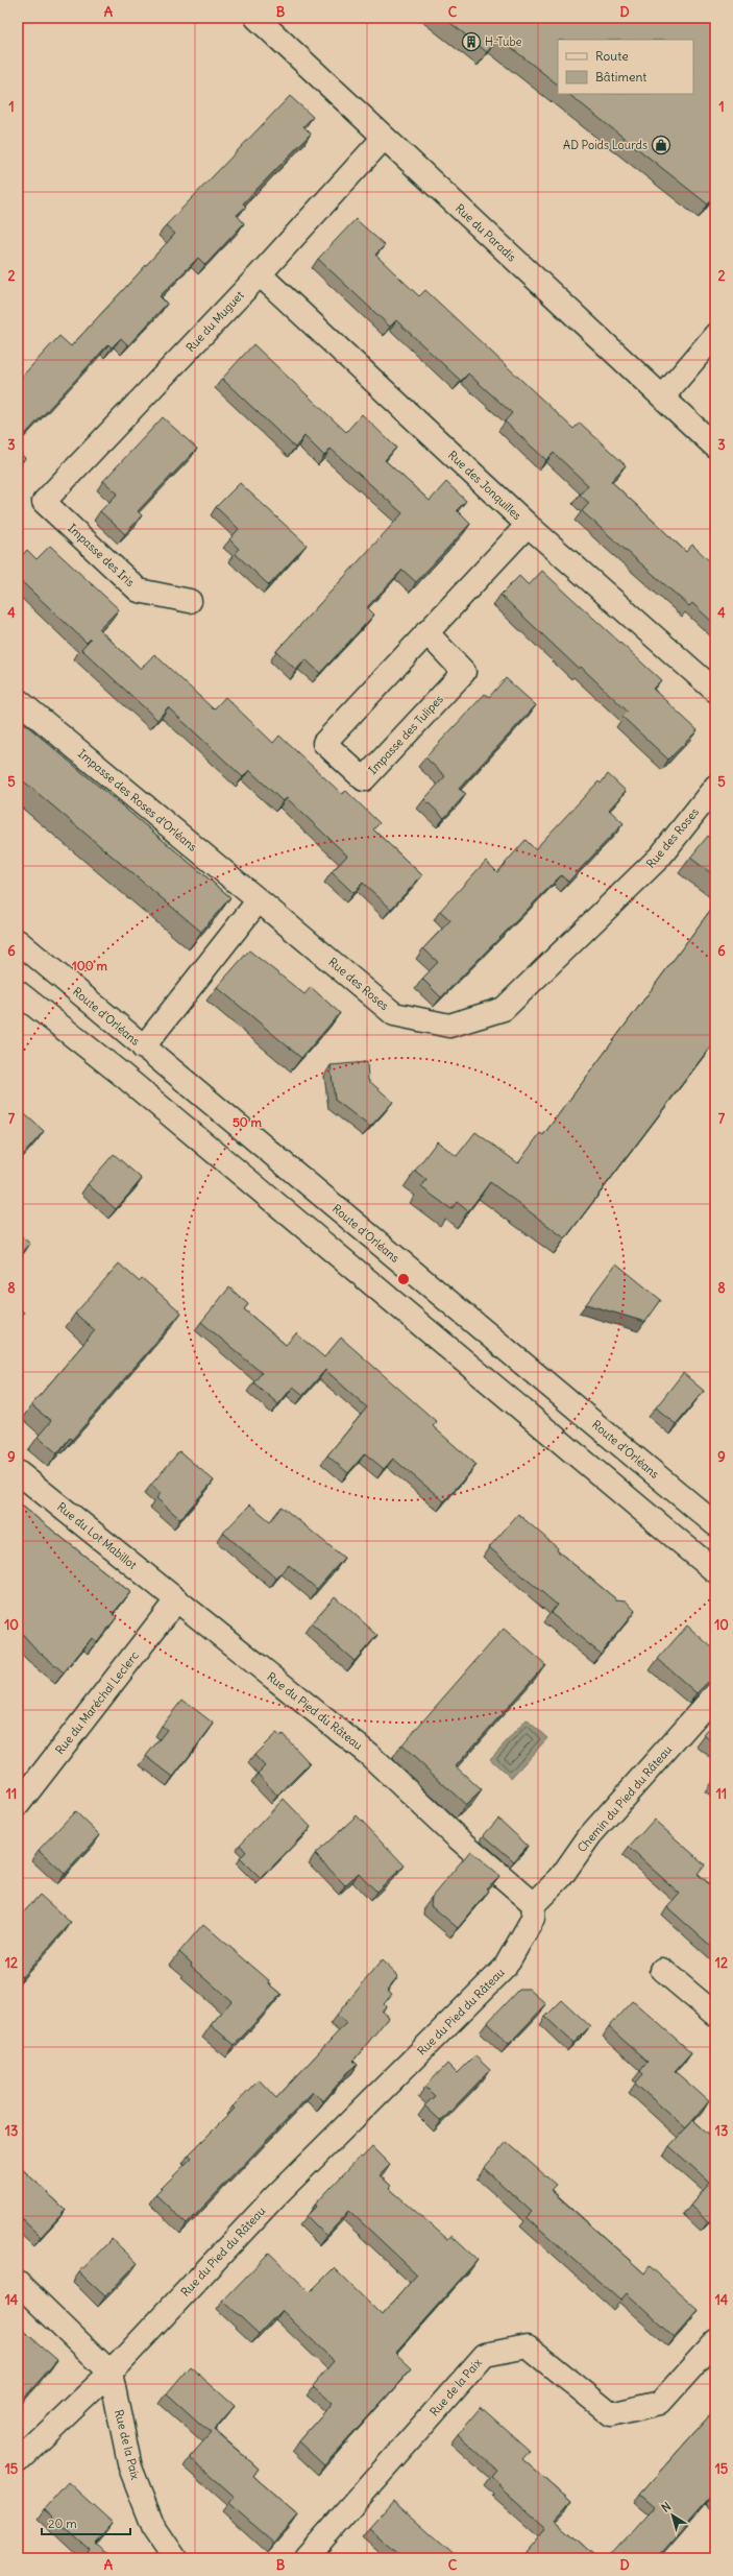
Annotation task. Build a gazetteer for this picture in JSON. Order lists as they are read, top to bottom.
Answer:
{
  "streets": {
    "street": [
      "Rue du Paradis",
      "Rue du Muguet",
      "Rue des Jonquilles",
      "Impasse des Iris",
      "Impasse des Tulipes",
      "Impasse des Roses d'Orléans",
      "Rue des Roses",
      "Route d'Orléans",
      "Rue du Lot Mabillot",
      "Rue du Maréchal Leclerc",
      "Rue du Pied du Râteau",
      "Chemin du Pied du Râteau",
      "Rue de la Paix"
    ]
  },
  "crossings": [
    ["Rue du Paradis", "Rue du Muguet"],
    ["Rue du Muguet", "Rue des Jonquilles"],
    ["Rue du Muguet", "Impasse des Iris"],
    ["Rue des Jonquilles", "Impasse des Tulipes"],
    ["Impasse des Roses d'Orléans", "Rue des Roses"],
    ["Rue du Lot Mabillot", "Rue du Maréchal Leclerc"],
    ["Rue du Lot Mabillot", "Rue du Pied du Râteau"],
    ["Rue du Maréchal Leclerc", "Rue du Pied du Râteau"],
    ["Rue du Pied du Râteau", "Chemin du Pied du Râteau"],
    ["Rue du Pied du Râteau", "Rue de la Paix"]
  ],
  "places": {
    "building": ["H-Tube"],
    "shop": ["AD Poids Lourds"]
  },
  "legend": ["Route", "Bâtiment"],
  "scale_bar": "20 m",
  "north": "top left",
  "grid": {
    "columns": [
      "A",
      "B",
      "C",
      "D"
    ],
    "rows": [
      "1",
      "2",
      "3",
      "4",
      "5",
      "6",
      "7",
      "8",
      "9",
      "10",
      "11",
      "12",
      "13",
      "14",
      "15"
    ]
  },
  "rings": ["100 m", "50 m"]
}
